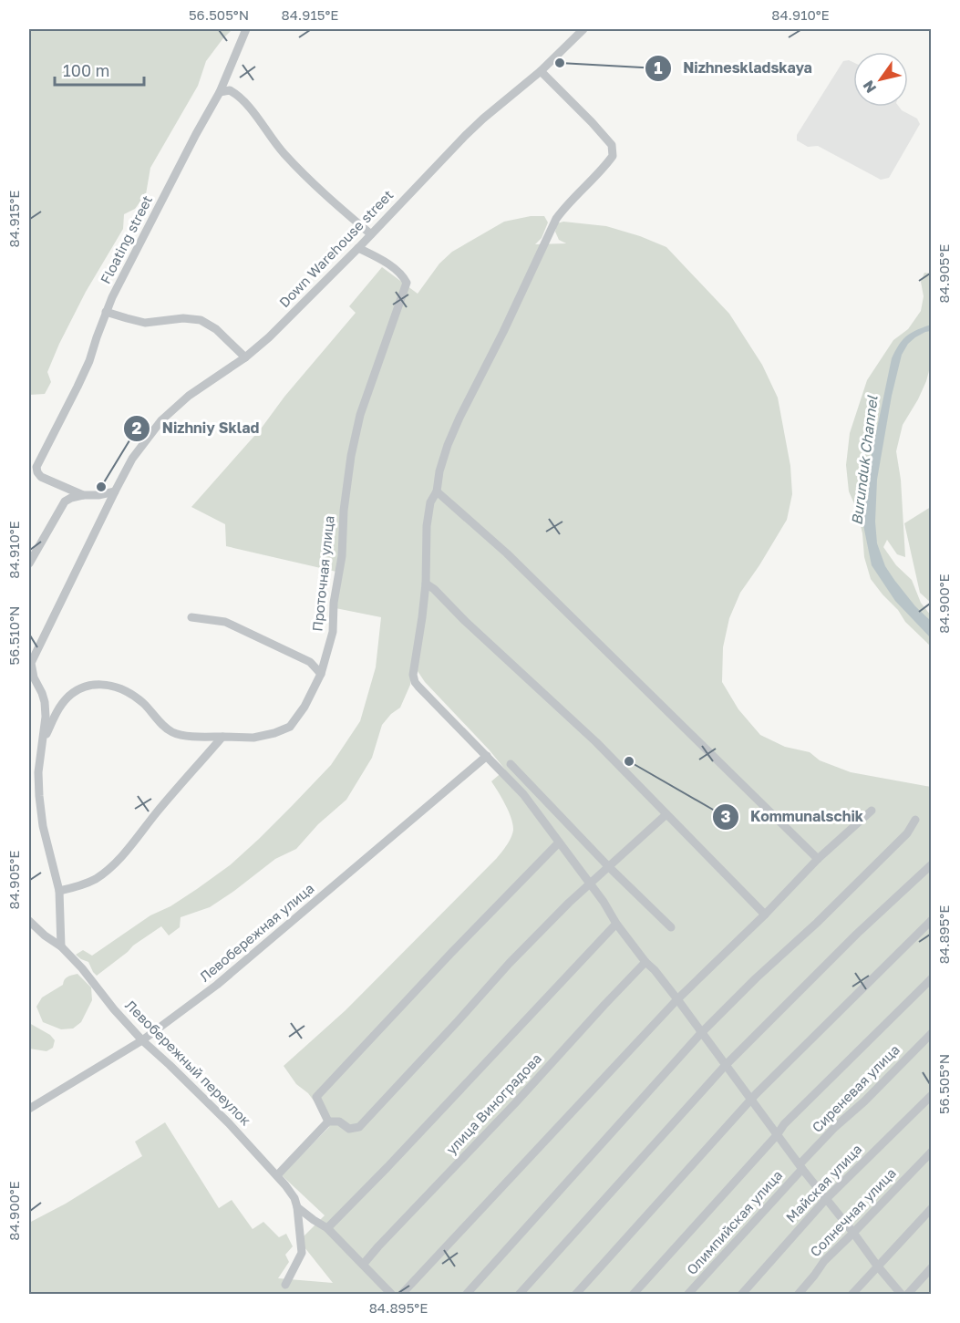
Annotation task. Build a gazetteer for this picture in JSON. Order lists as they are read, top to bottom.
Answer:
{
  "streets": {
    "street": [
      "Floating street",
      "Down Warehouse street",
      "Проточная улица",
      "Левобережная улица",
      "Левобережный переулок",
      "Сиреневая улица",
      "улица Виноградова",
      "Майская улица",
      "Солнечная улица",
      "Олимпийская улица"
    ]
  },
  "crossings": [
    ["Down Warehouse street", "Проточная улица"],
    ["Левобережная улица", "Левобережный переулок"],
    ["Сиреневая улица", "Олимпийская улица"]
  ],
  "water": ["Burunduk Channel"],
  "places": ["Nizhneskladskaya", "Nizhniy Sklad", "Kommunalschik"],
  "scale_bar": "100 m",
  "north": "bottom left",
  "coordinates": [
    "56.505°N",
    "84.915°E",
    "84.910°E",
    "84.905°E",
    "84.900°E",
    "56.510°N",
    "84.895°E"
  ]
}
